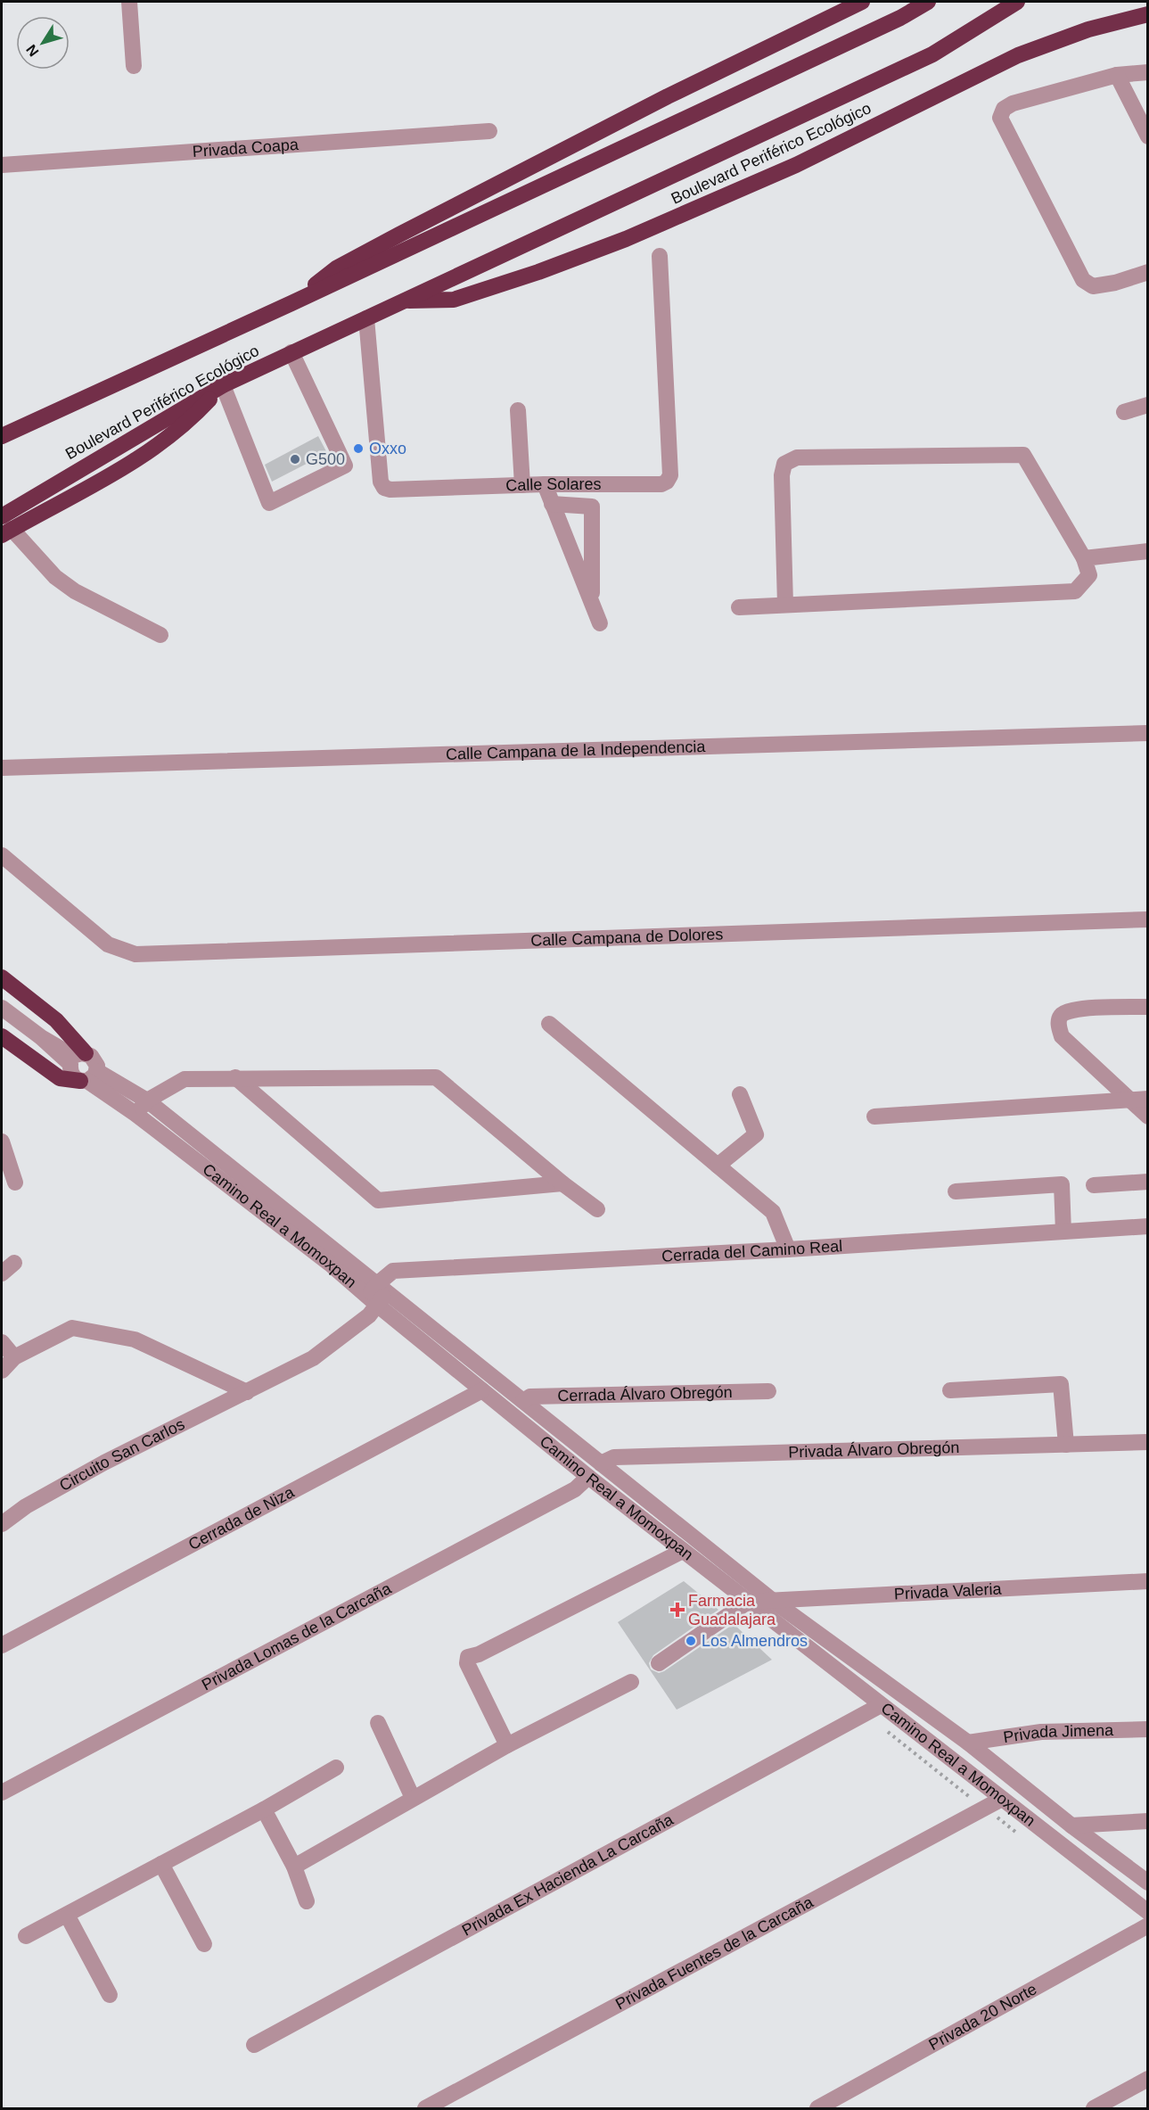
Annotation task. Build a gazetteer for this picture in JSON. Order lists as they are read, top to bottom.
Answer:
{
  "streets": {
    "highway": ["Boulevard Periférico Ecológico"],
    "street": [
      "Privada Coapa",
      "Calle Solares",
      "Calle Campana de la Independencia",
      "Calle Campana de Dolores",
      "Camino Real a Momoxpan",
      "Cerrada del Camino Real",
      "Cerrada Álvaro Obregón",
      "Privada Álvaro Obregón",
      "Circuito San Carlos",
      "Cerrada de Niza",
      "Privada Valeria",
      "Privada Lomas de la Carcaña",
      "Privada Jimena",
      "Privada Ex Hacienda La Carcaña",
      "Privada Fuentes de la Carcaña",
      "Privada 20 Norte"
    ]
  },
  "crossings": [
    ["Boulevard Periférico Ecológico", "Calle Solares"],
    ["Camino Real a Momoxpan", "Cerrada del Camino Real"],
    ["Camino Real a Momoxpan", "Cerrada Álvaro Obregón"],
    ["Camino Real a Momoxpan", "Privada Álvaro Obregón"],
    ["Camino Real a Momoxpan", "Circuito San Carlos"],
    ["Camino Real a Momoxpan", "Cerrada de Niza"],
    ["Camino Real a Momoxpan", "Privada Valeria"],
    ["Camino Real a Momoxpan", "Privada Lomas de la Carcaña"],
    ["Camino Real a Momoxpan", "Privada Jimena"],
    ["Camino Real a Momoxpan", "Privada Ex Hacienda La Carcaña"],
    ["Camino Real a Momoxpan", "Privada Fuentes de la Carcaña"],
    ["Cerrada del Camino Real", "Circuito San Carlos"]
  ],
  "places": {
    "other": ["Oxxo", "G500", "Los Almendros"],
    "health": ["Farmacia Guadalajara"]
  },
  "north": "bottom left"
}
